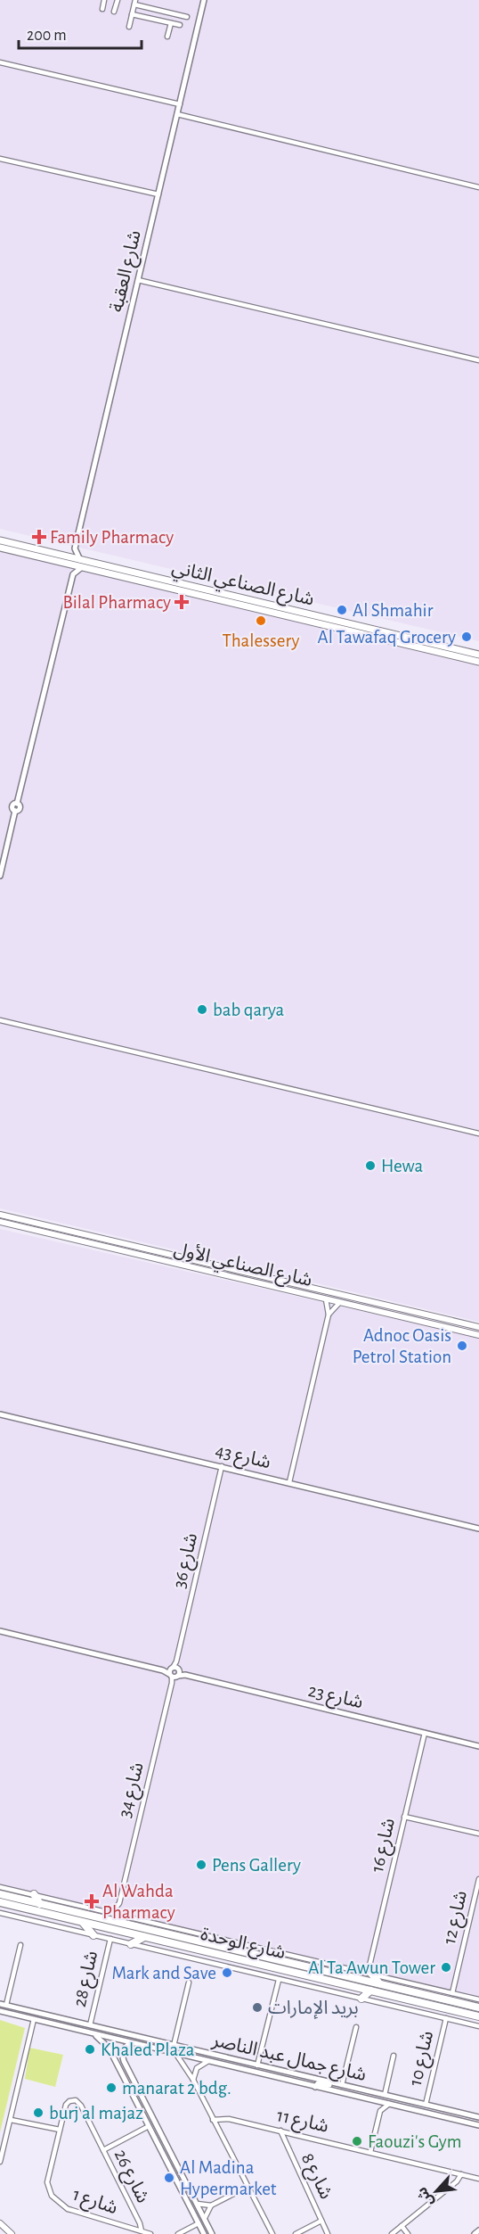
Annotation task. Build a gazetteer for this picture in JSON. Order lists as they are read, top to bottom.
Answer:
{
  "streets": {
    "highway": ["شارع الوحدة"],
    "main road": ["شارع الصناعي الثاني", "شارع الصناعي الأول"],
    "street": [
      "شارع العقبة",
      "شارع 43",
      "شارع 36",
      "شارع 23",
      "شارع 34",
      "شارع 16",
      "شارع 12",
      "شارع 28",
      "شارع جمال عبد الناصر",
      "شارع 10",
      "شارع 11",
      "شارع 26",
      "شارع 8",
      "شارع 1"
    ]
  },
  "crossings": [
    ["شارع 43", "شارع 36"],
    ["شارع 36", "شارع 23"],
    ["شارع 36", "شارع 34"],
    ["شارع 23", "شارع 34"],
    ["شارع 23", "شارع 16"],
    ["شارع 28", "شارع جمال عبد الناصر"],
    ["شارع جمال عبد الناصر", "شارع 10"],
    ["شارع 11", "شارع 8"],
    ["شارع 26", "شارع 1"]
  ],
  "places": {
    "health": ["Family Pharmacy", "Bilal Pharmacy", "Al Wahda Pharmacy"],
    "other": [
      "Al Shmahir",
      "Thalessery",
      "Al Tawafaq Grocery",
      "bab qarya",
      "Hewa",
      "Adnoc Oasis Petrol Station",
      "Pens Gallery",
      "Al Ta Awun Tower",
      "Mark and Save",
      "بريد الإمارات",
      "Khaled Plaza",
      "manarat 2 bdg.",
      "burj al majaz",
      "Faouzi's Gym",
      "Al Madina Hypermarket"
    ]
  },
  "scale_bar": "200 m",
  "north": "bottom left"
}
